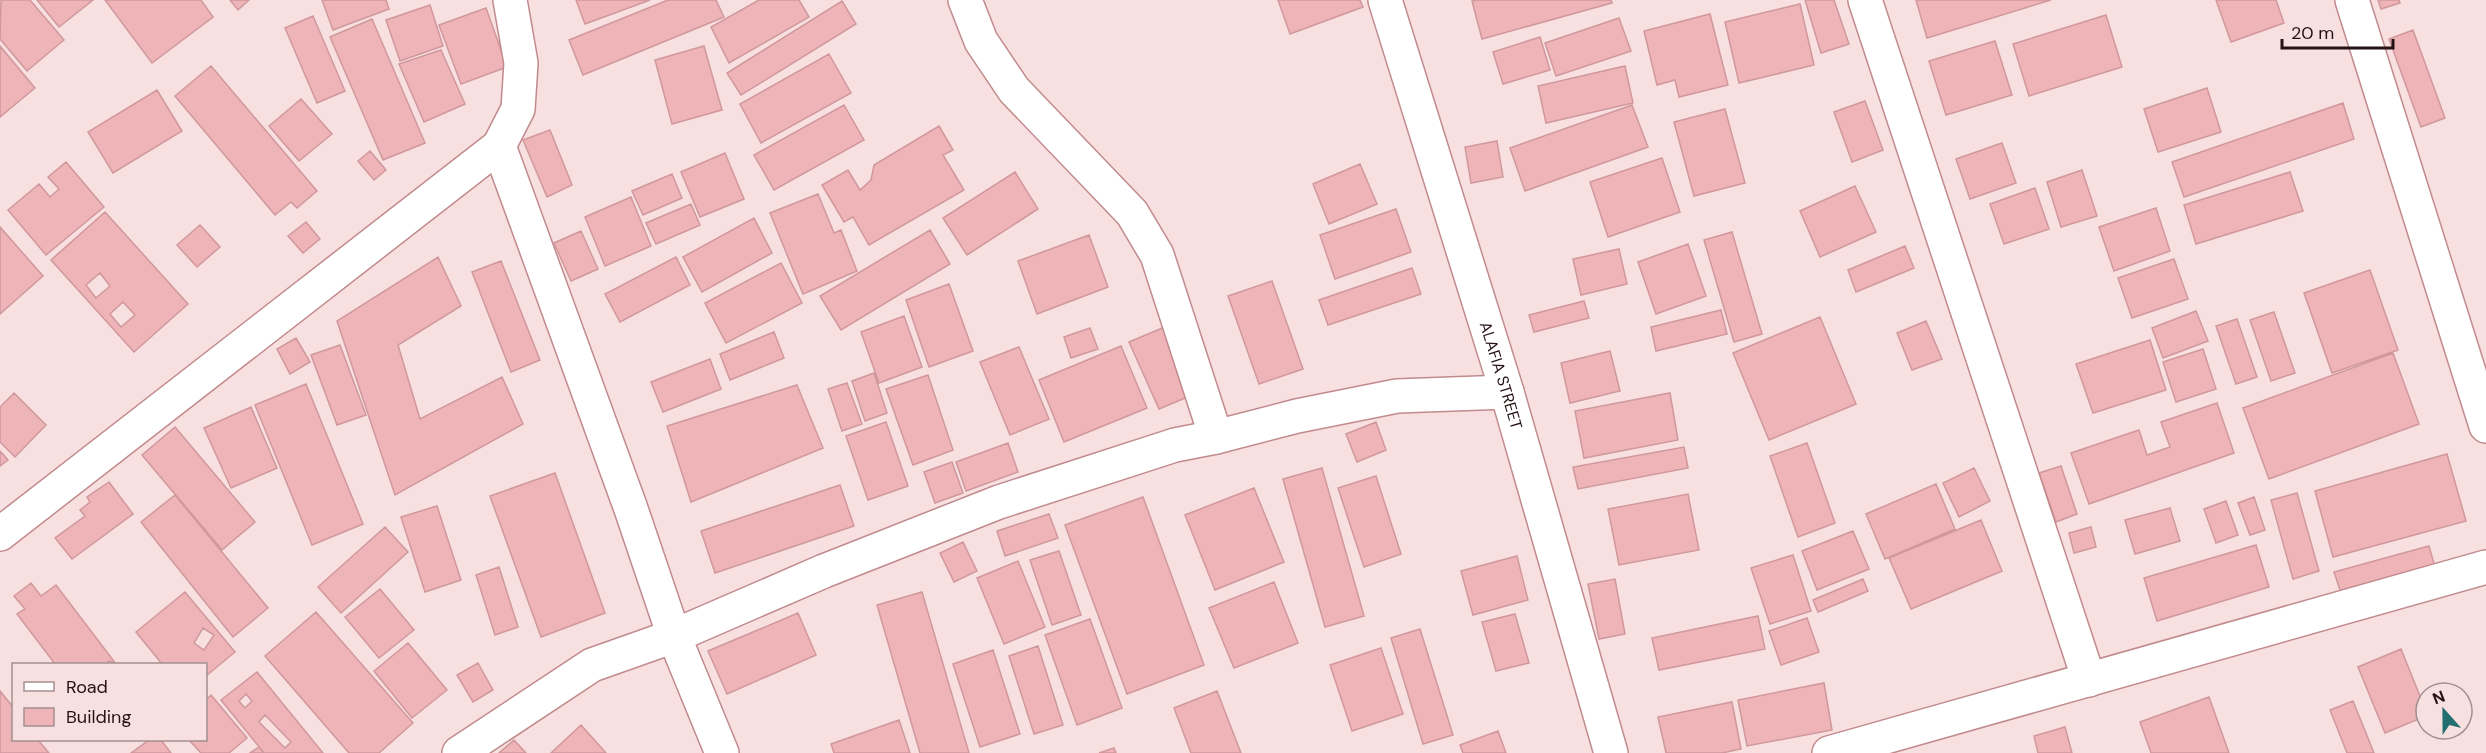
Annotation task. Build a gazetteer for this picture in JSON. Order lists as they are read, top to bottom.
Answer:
{
  "streets": {
    "street": ["ALAFIA STREET"]
  },
  "legend": ["Road", "Building"],
  "scale_bar": "20 m",
  "north": "top"
}
